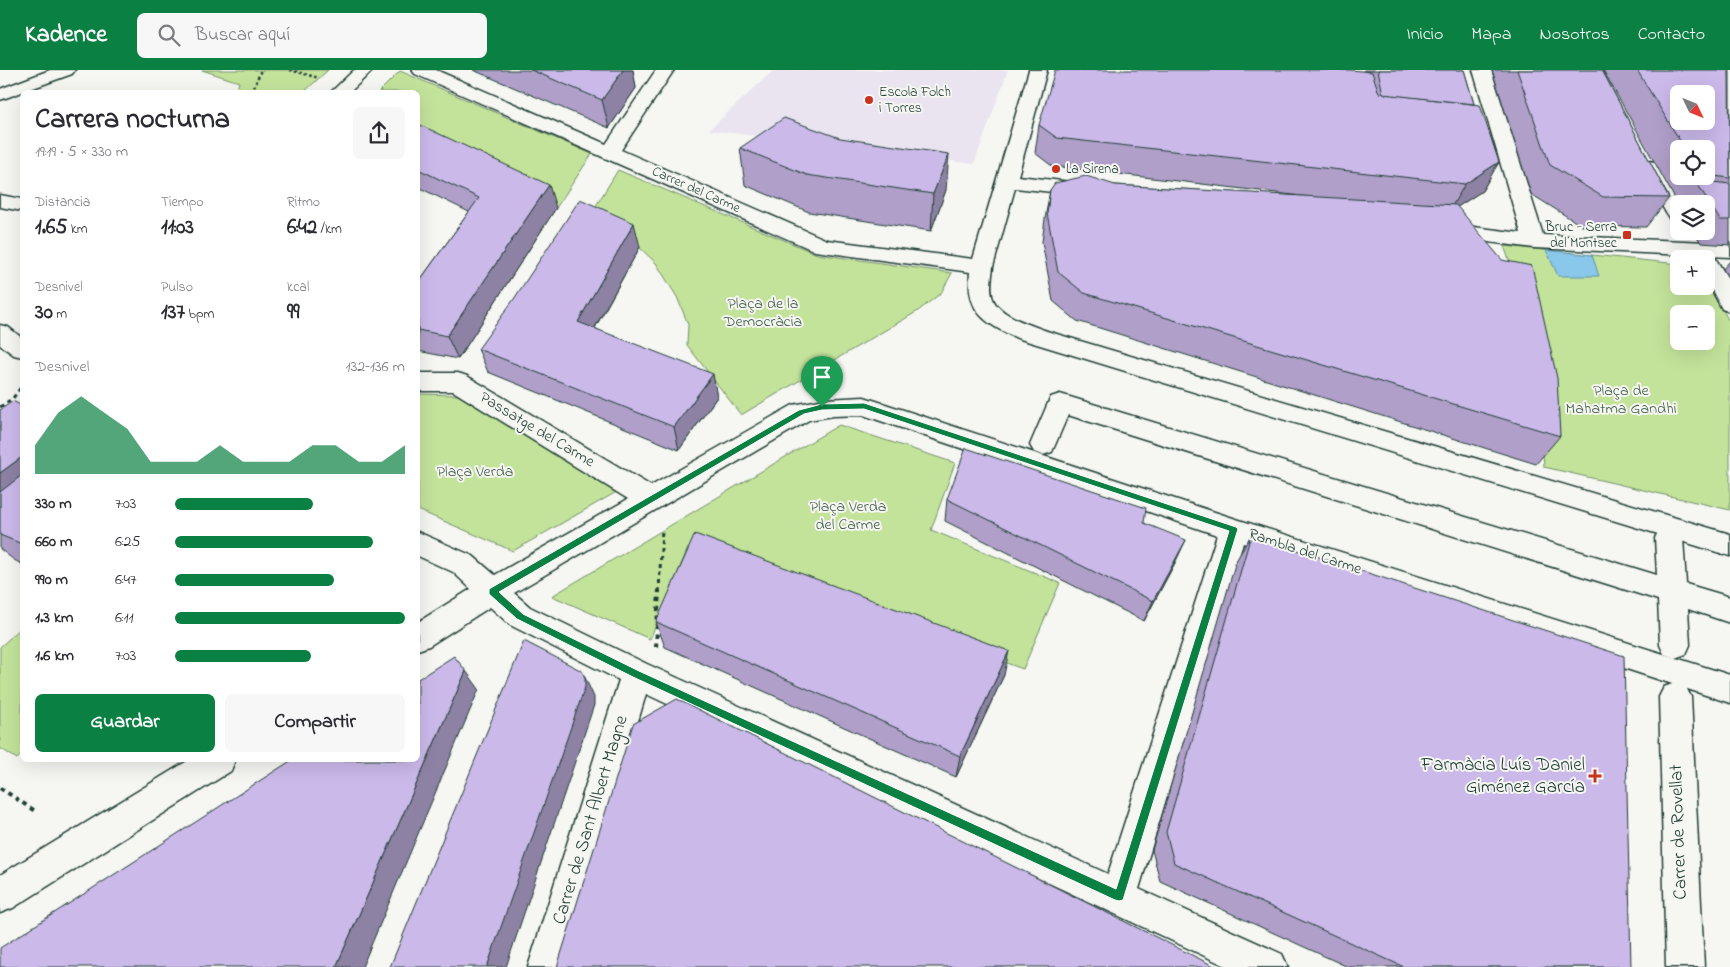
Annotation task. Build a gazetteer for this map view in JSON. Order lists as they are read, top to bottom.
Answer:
{
  "streets": {
    "street": [
      "Carrer del Carme",
      "Passatge del Carme",
      "Rambla del Carme",
      "Carrer de Sant Albert Magne",
      "Carrer de Rovellat"
    ]
  },
  "crossings": [
    ["Passatge del Carme", "Rambla del Carme"]
  ],
  "parks": [
    "Plaça de la Democràcia",
    "Plaça de Mahatma Gandhi",
    "Plaça Verda",
    "Plaça Verda del Carme"
  ],
  "places": {
    "other": ["Escola Folch i Torres", "La Sirena"],
    "transit": ["Bruc - Serra del Montsec"],
    "health": ["Farmàcia Luís Daniel Giménez García"]
  },
  "north": "bottom right",
  "page": {
    "header": "Kadence",
    "search": "Buscar aquí",
    "nav": [
      "Inicio",
      "Mapa",
      "Nosotros",
      "Contacto"
    ],
    "map_buttons": ["+", "−"],
    "heading": ["Carrera nocturna", "19:19 · 5 × 330 m"],
    "stats": [
      ["Distancia", "1.65 km"],
      ["Tiempo", "11:03"],
      ["Ritmo", "6:42 /km"],
      ["Desnivel", "30 m"],
      ["Pulso", "137 bpm"],
      ["kcal", "99"]
    ],
    "chart": ["Desnivel", "132–136 m"],
    "list": [
      {
        "name": "330 m",
        "note": "7:03"
      },
      {
        "name": "660 m",
        "note": "6:25"
      },
      {
        "name": "990 m",
        "note": "6:47"
      },
      {
        "name": "1.3 km",
        "note": "6:11"
      },
      {
        "name": "1.6 km",
        "note": "7:03"
      }
    ],
    "buttons": ["Guardar", "Compartir"]
  }
}
